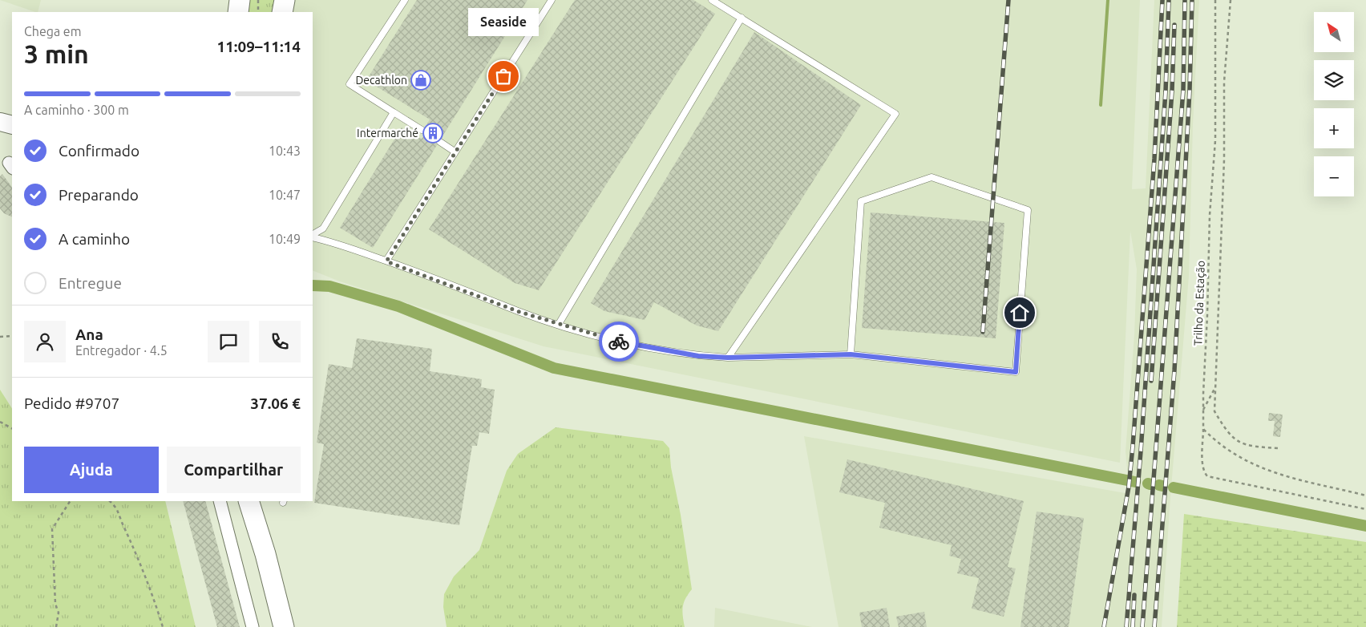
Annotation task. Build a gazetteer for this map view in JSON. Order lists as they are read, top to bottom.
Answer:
{
  "streets": {
    "path": ["Trilho da Estação"]
  },
  "places": {
    "other": ["Seaside"],
    "shop": ["Decathlon"],
    "building": ["Intermarché"]
  },
  "north": "top left",
  "page": {
    "bubble": "Seaside",
    "map_buttons": ["+", "−"],
    "heading": ["3 min", "Chega em", "11:09–11:14"],
    "panel": [
      "Ana",
      "Entregador · 4.5",
      "Pedido #9707",
      "37.06 €"
    ],
    "bar": "A caminho · 300 m",
    "list": [
      ["Confirmado", "10:43"],
      ["Preparando", "10:47"],
      ["A caminho", "10:49"],
      "Entregue"
    ],
    "buttons": ["Ajuda", "Compartilhar"]
  }
}
